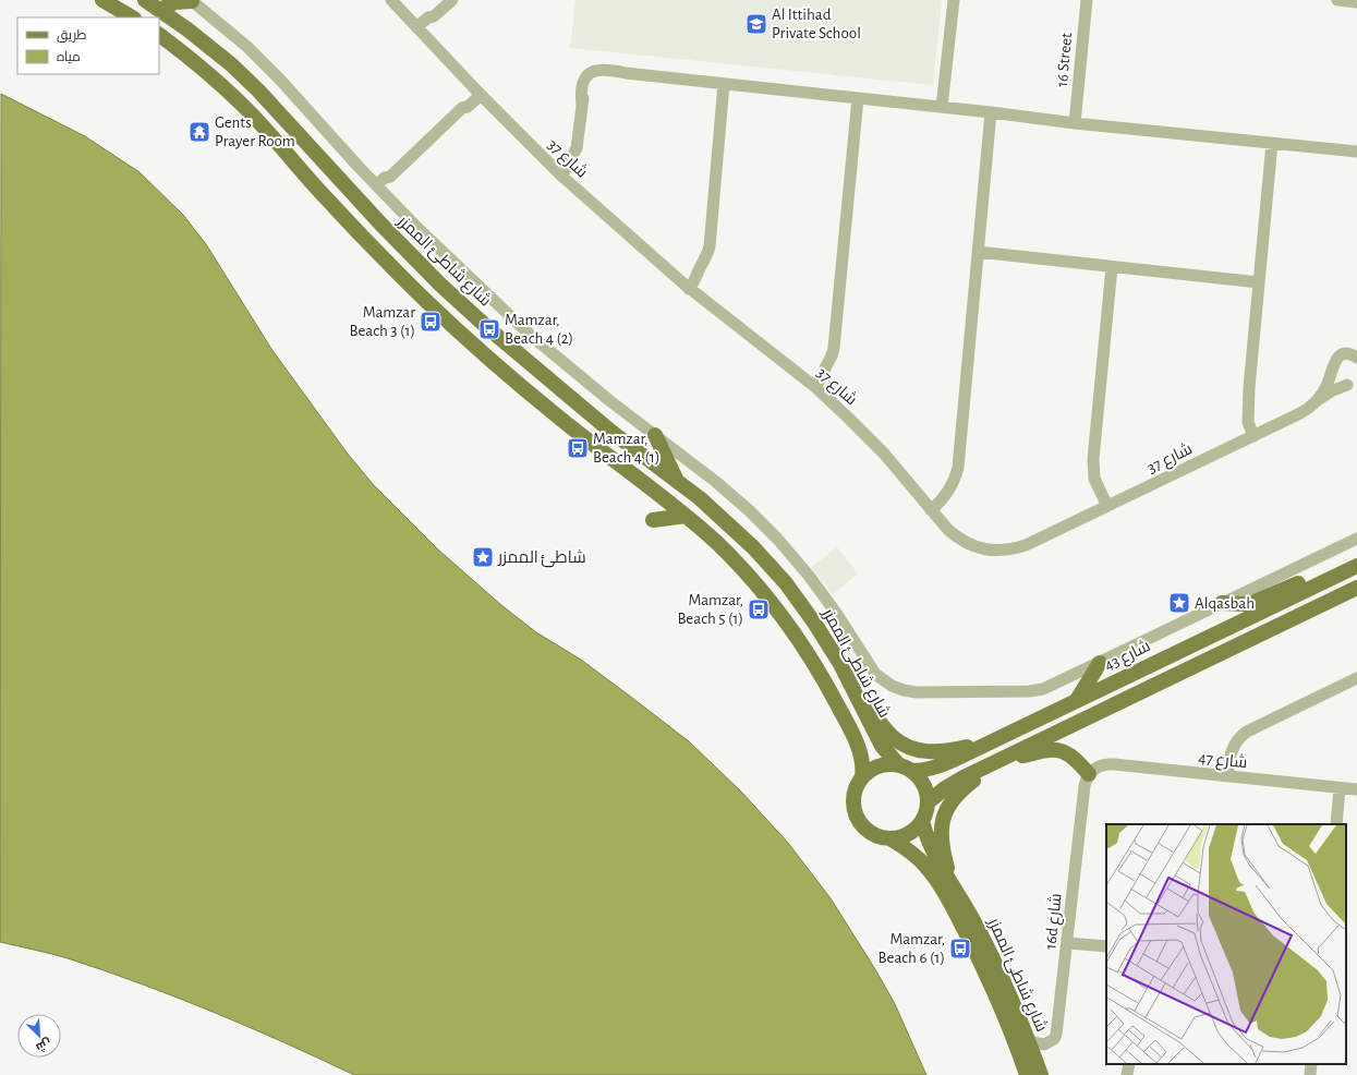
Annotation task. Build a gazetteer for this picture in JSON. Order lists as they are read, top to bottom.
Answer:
{
  "streets": {
    "main road": ["شارع شاطئ الممزر", "شارع 43"],
    "street": [
      "16 Street",
      "شارع 37",
      "شارع 47",
      "16d شارع"
    ]
  },
  "crossings": [
    ["شارع شاطئ الممزر", "شارع 43"],
    ["شارع شاطئ الممزر", "16d شارع"],
    ["شارع 47", "16d شارع"]
  ],
  "places": {
    "school or university": ["Al Ittihad Private School"],
    "temple": ["Gents Prayer Room"],
    "bus stop": [
      "Mamzar Beach 3 (1)",
      "Mamzar, Beach 4 (2)",
      "Mamzar, Beach 4 (1)",
      "Mamzar, Beach 5 (1)",
      "Mamzar, Beach 6 (1)"
    ],
    "place": ["شاطئ الممزر", "Alqasbah"]
  },
  "legend": ["طريق", "مياه"],
  "north": "bottom right"
}
